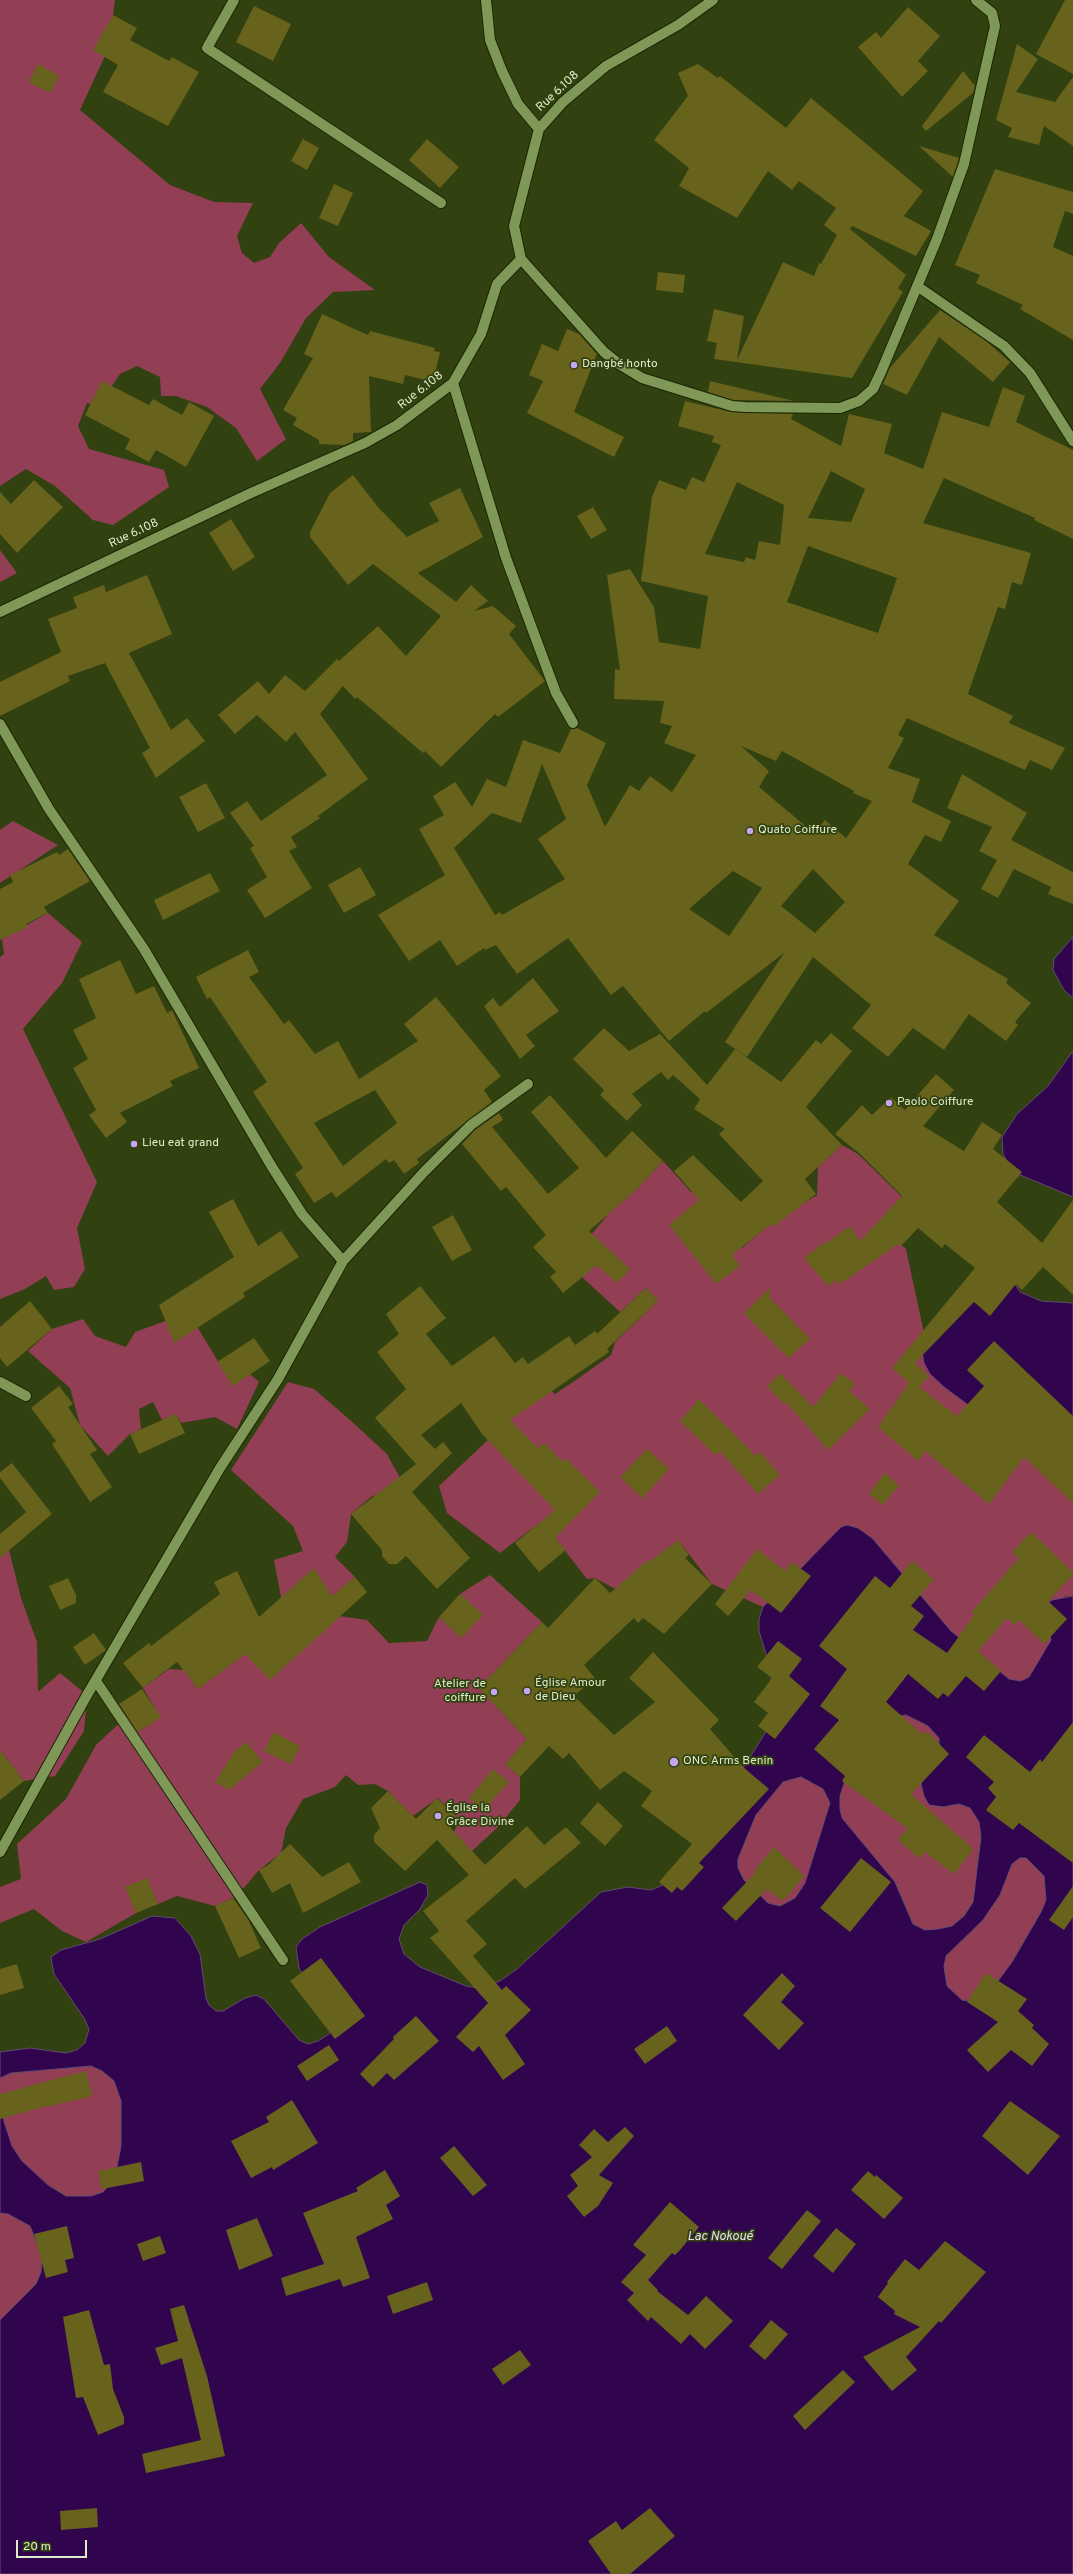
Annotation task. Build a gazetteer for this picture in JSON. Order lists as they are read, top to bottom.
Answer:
{
  "streets": {
    "street": ["Rue 6.108"]
  },
  "water": ["Lac Nokoué"],
  "places": [
    "Dangbé honto",
    "Quato Coiffure",
    "Paolo Coiffure",
    "Lieu eat grand",
    "Église Amour de Dieu",
    "Atelier de coiffure",
    "ONC Arms Benin",
    "Église la Grâce Divine"
  ],
  "scale_bar": "20 m"
}
